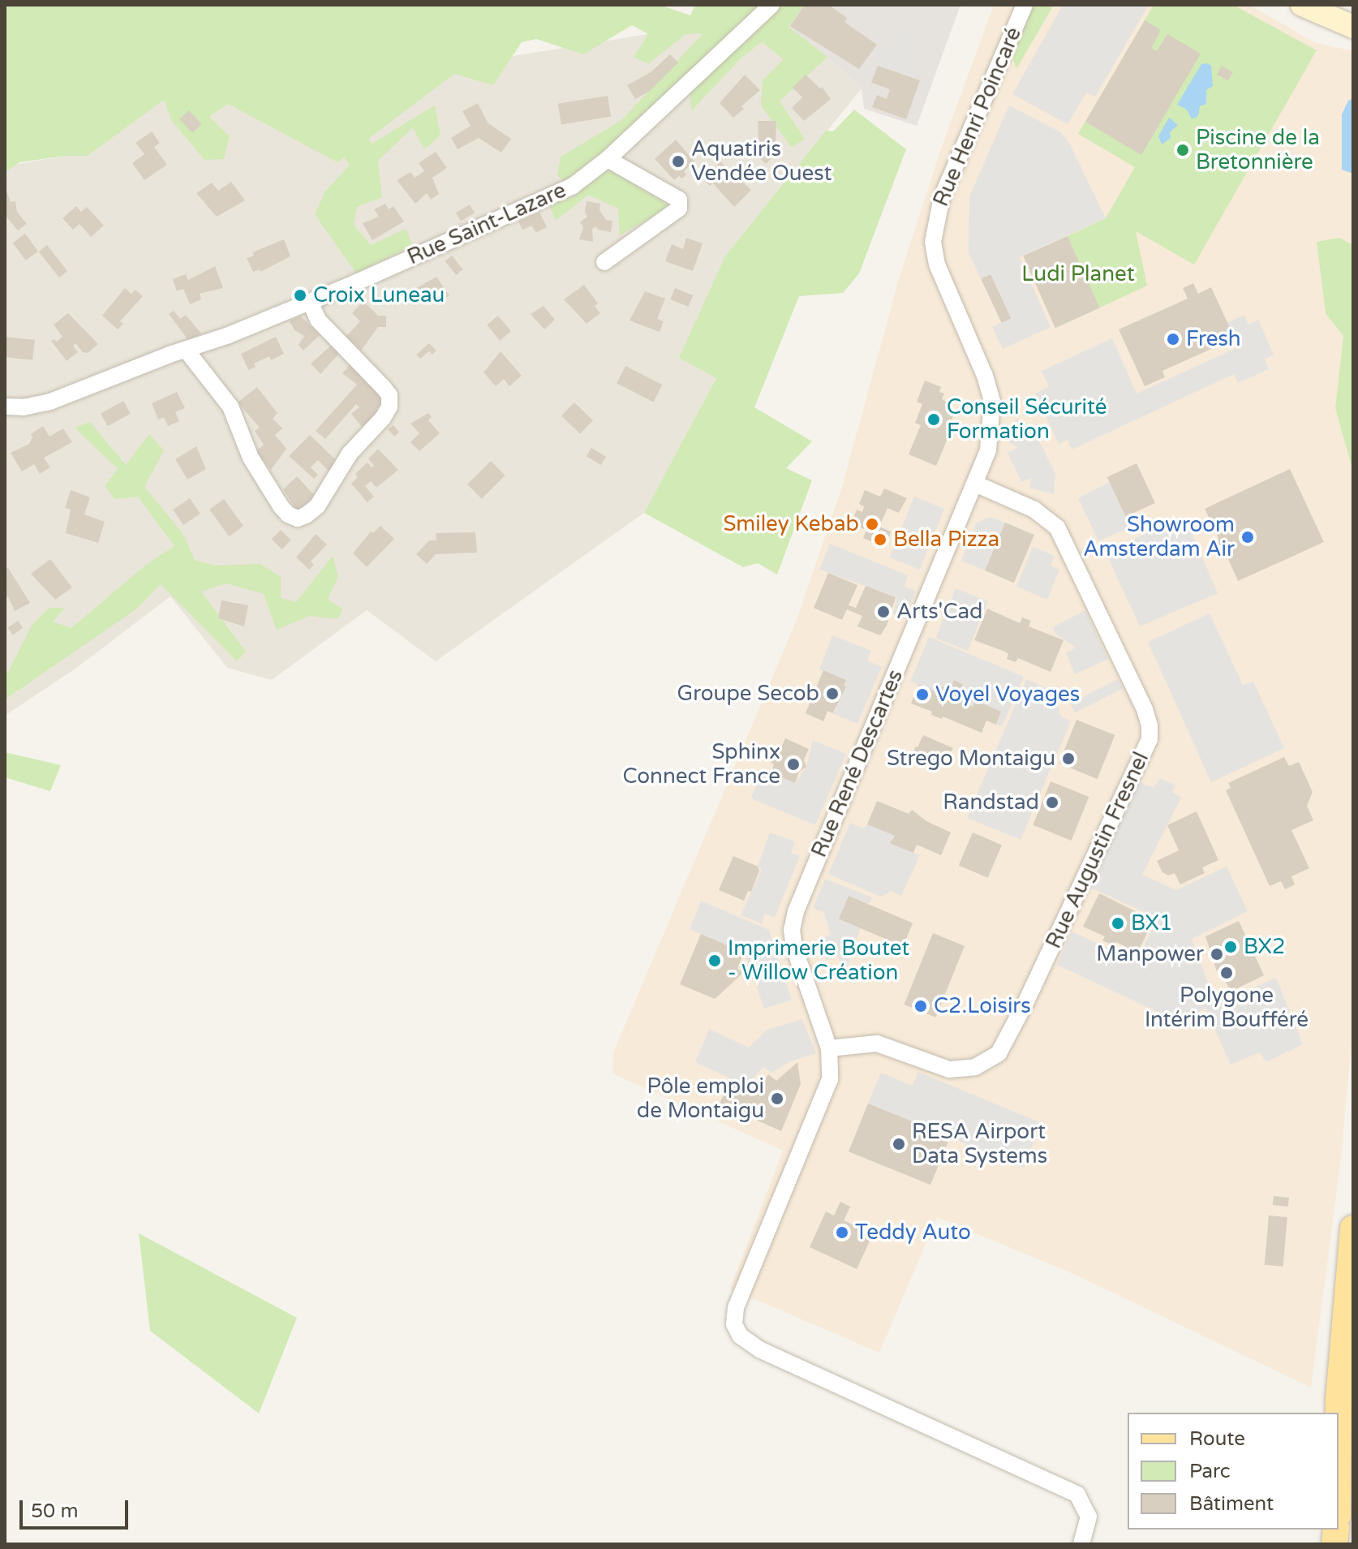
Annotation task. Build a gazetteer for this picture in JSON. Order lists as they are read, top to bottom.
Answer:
{
  "streets": {
    "street": [
      "Rue Henri Poincaré",
      "Rue Saint-Lazare",
      "Rue René Descartes",
      "Rue Augustin Fresnel"
    ]
  },
  "crossings": [
    ["Rue Henri Poincaré", "Rue René Descartes"],
    ["Rue Henri Poincaré", "Rue Augustin Fresnel"],
    ["Rue René Descartes", "Rue Augustin Fresnel"]
  ],
  "parks": ["Ludi Planet"],
  "places": [
    "Piscine de la Bretonnière",
    "Aquatiris Vendée Ouest",
    "Croix Luneau",
    "Fresh",
    "Conseil Sécurité Formation",
    "Smiley Kebab",
    "Showroom Amsterdam Air",
    "Bella Pizza",
    "Arts'Cad",
    "Groupe Secob",
    "Voyel Voyages",
    "Strego Montaigu",
    "Sphinx Connect France",
    "Randstad",
    "BX1",
    "BX2",
    "Manpower",
    "Imprimerie Boutet - Willow Création",
    "Polygone Intérim Boufféré",
    "C2.Loisirs",
    "Pôle emploi de Montaigu",
    "RESA Airport Data Systems",
    "Teddy Auto"
  ],
  "legend": ["Route", "Parc", "Bâtiment"],
  "scale_bar": "50 m"
}
